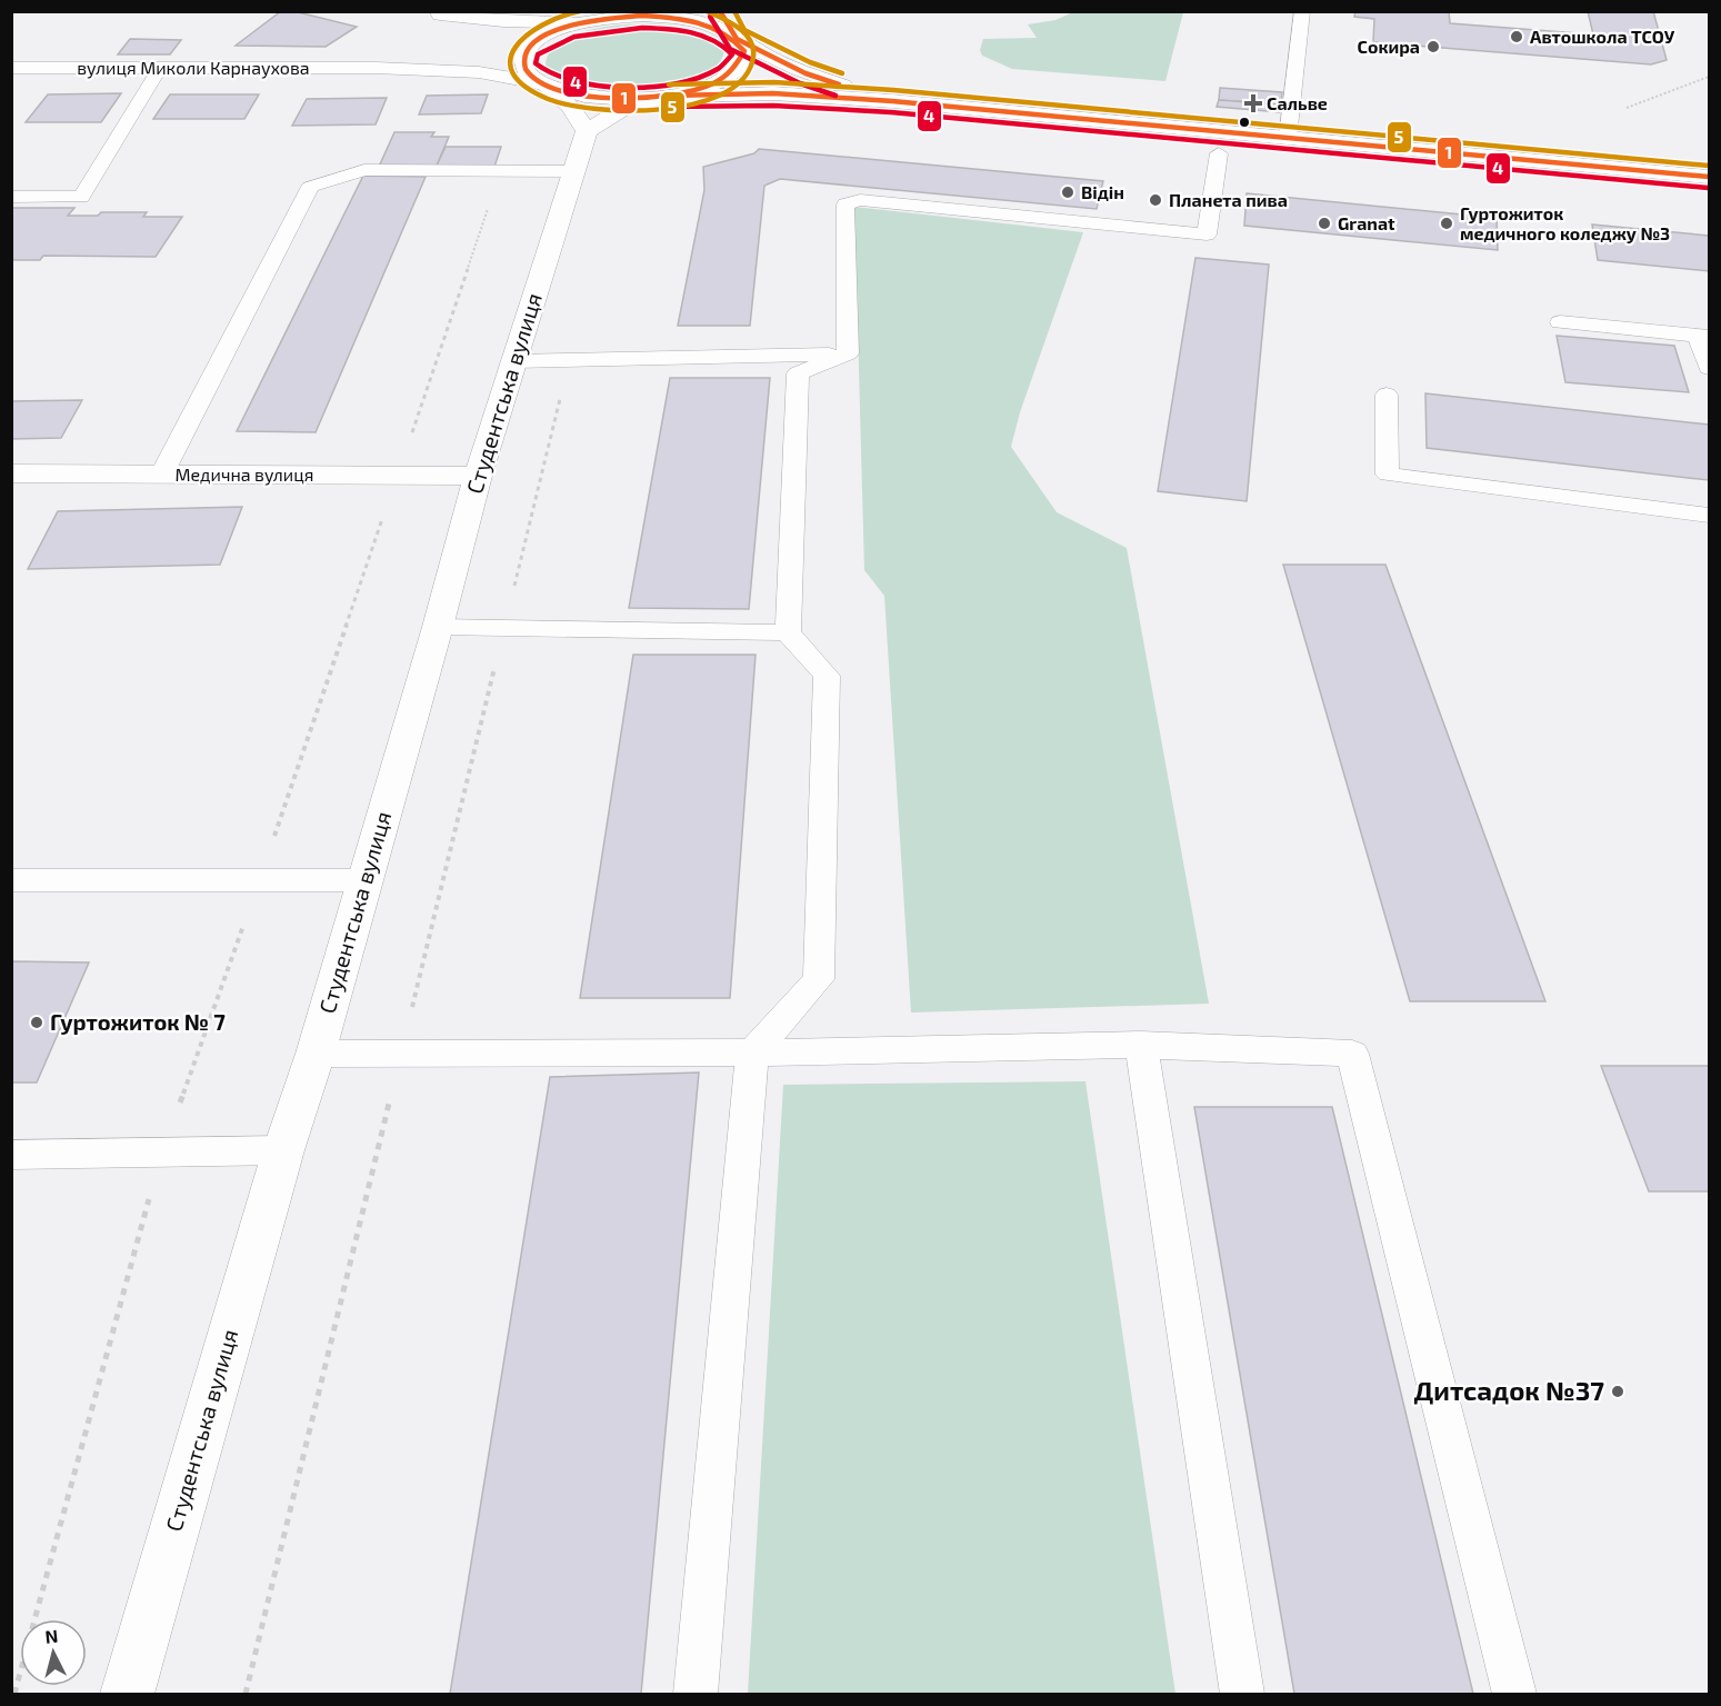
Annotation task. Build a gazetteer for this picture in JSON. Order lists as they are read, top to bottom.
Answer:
{
  "streets": {
    "main road": ["вулиця Миколи Карнаухова", "Студентська вулиця", "Медична вулиця"]
  },
  "crossings": [
    ["Студентська вулиця", "Медична вулиця"]
  ],
  "places": {
    "other": [
      "Автошкола ТСОУ",
      "Сокира",
      "Відін",
      "Планета пива",
      "Granat",
      "Гуртожиток медичного коледжу №3",
      "Гуртожиток № 7",
      "Дитсадок №37"
    ],
    "health": ["Сальве"]
  },
  "lines": ["transit line 1", "transit line 5", "transit line 4"],
  "north": "top"
}
